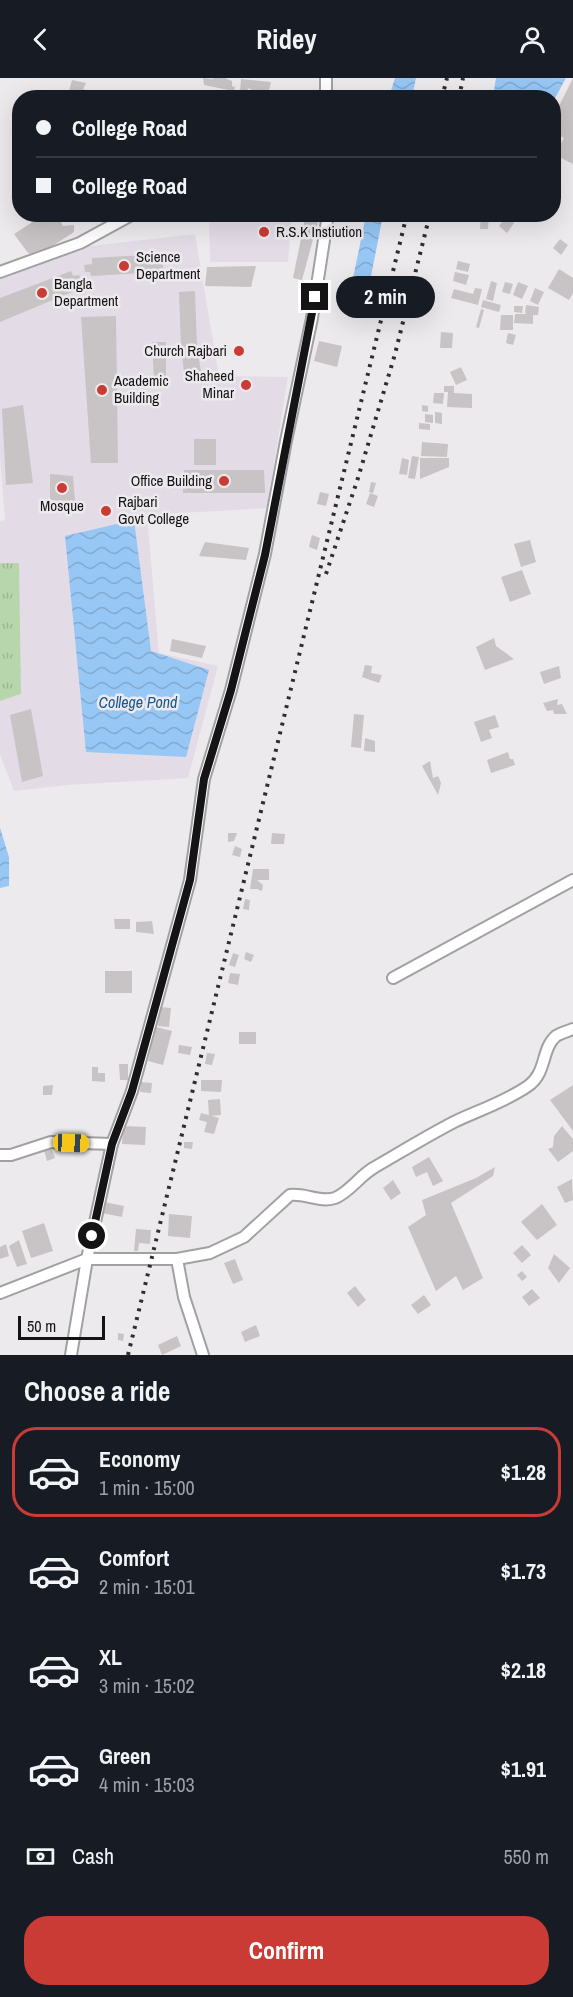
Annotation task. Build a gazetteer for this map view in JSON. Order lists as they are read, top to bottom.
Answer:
{
  "water": ["College Pond"],
  "places": [
    "R.S.K Instiution",
    "Science Department",
    "Bangla Department",
    "Church Rajbari",
    "Shaheed Minar",
    "Academic Building",
    "Office Building",
    "Mosque",
    "Rajbari Govt College"
  ],
  "scale_bar": "50 m",
  "page": {
    "header": "Ridey",
    "banner": ["College Road", "College Road"],
    "bubble": "2 min",
    "scale": "50 m",
    "heading": "Choose a ride",
    "list": [
      {
        "name": "Economy",
        "note": "1 min · 15:00",
        "value": "$1.28"
      },
      {
        "name": "Comfort",
        "note": "2 min · 15:01",
        "value": "$1.73"
      },
      {
        "name": "XL",
        "note": "3 min · 15:02",
        "value": "$2.18"
      },
      {
        "name": "Green",
        "note": "4 min · 15:03",
        "value": "$1.91"
      }
    ],
    "pay": ["Cash", "550 m"],
    "buttons": "Confirm"
  }
}
